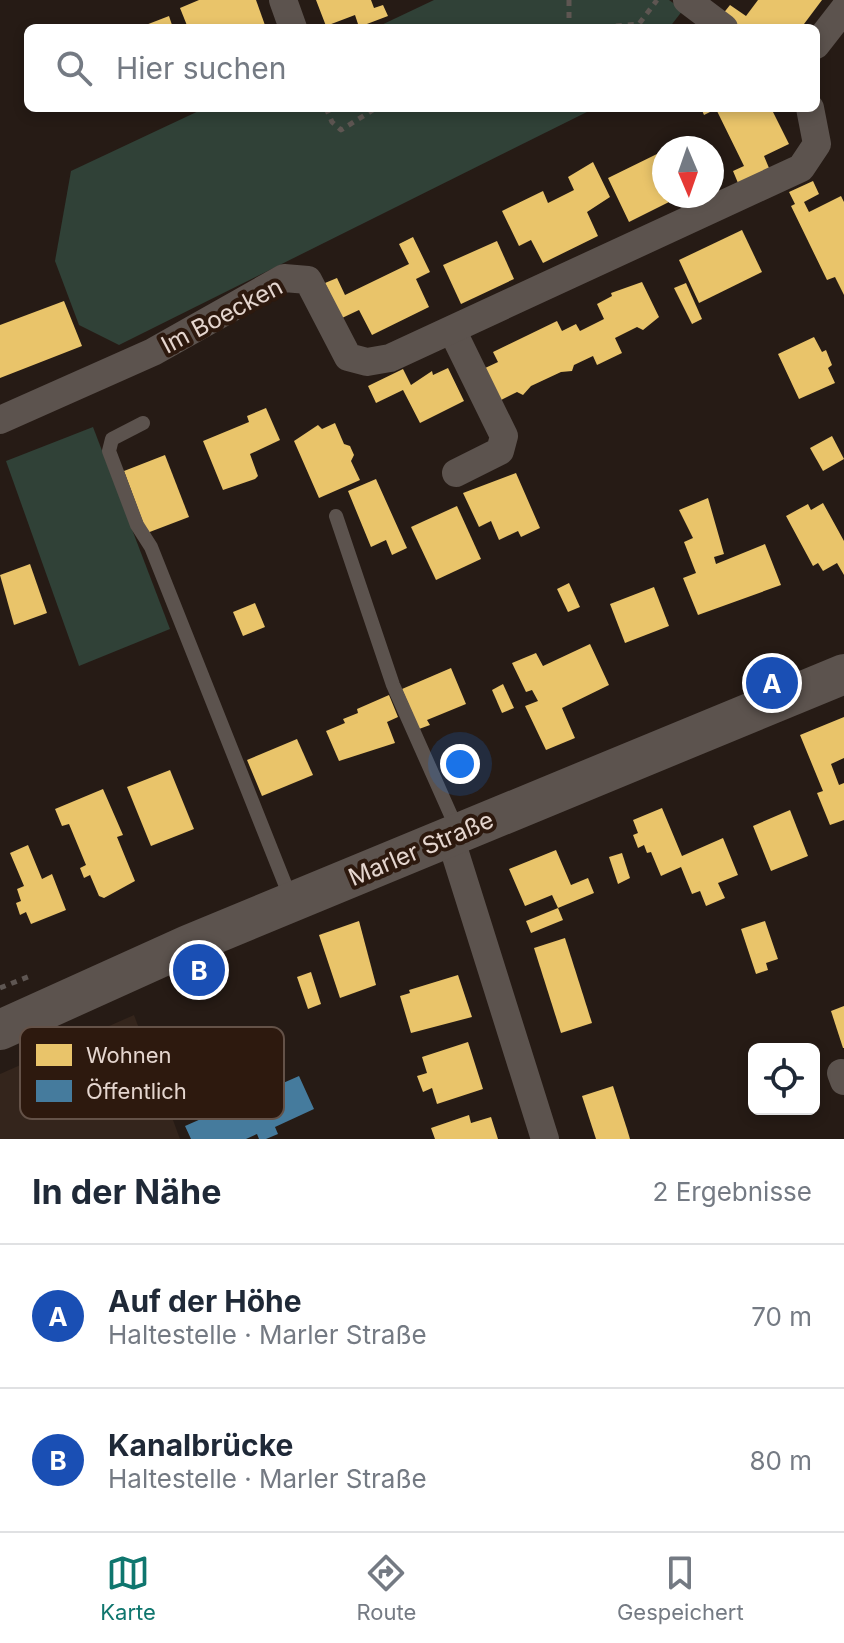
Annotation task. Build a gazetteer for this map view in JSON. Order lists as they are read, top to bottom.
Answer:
{
  "streets": {
    "main road": ["Marler Straße"],
    "street": ["Im Boecken"]
  },
  "legend": ["Wohnen", "Öffentlich"],
  "north": "bottom",
  "page": {
    "search": "Hier suchen",
    "pins": ["A", "B"],
    "heading": ["In der Nähe", "2 Ergebnisse"],
    "list": [
      {
        "mark": "A",
        "name": "Auf der Höhe",
        "note": "Haltestelle · Marler Straße",
        "value": "70 m"
      },
      {
        "mark": "B",
        "name": "Kanalbrücke",
        "note": "Haltestelle · Marler Straße",
        "value": "80 m"
      }
    ],
    "nav": ["Karte", "Route", "Gespeichert"]
  }
}
